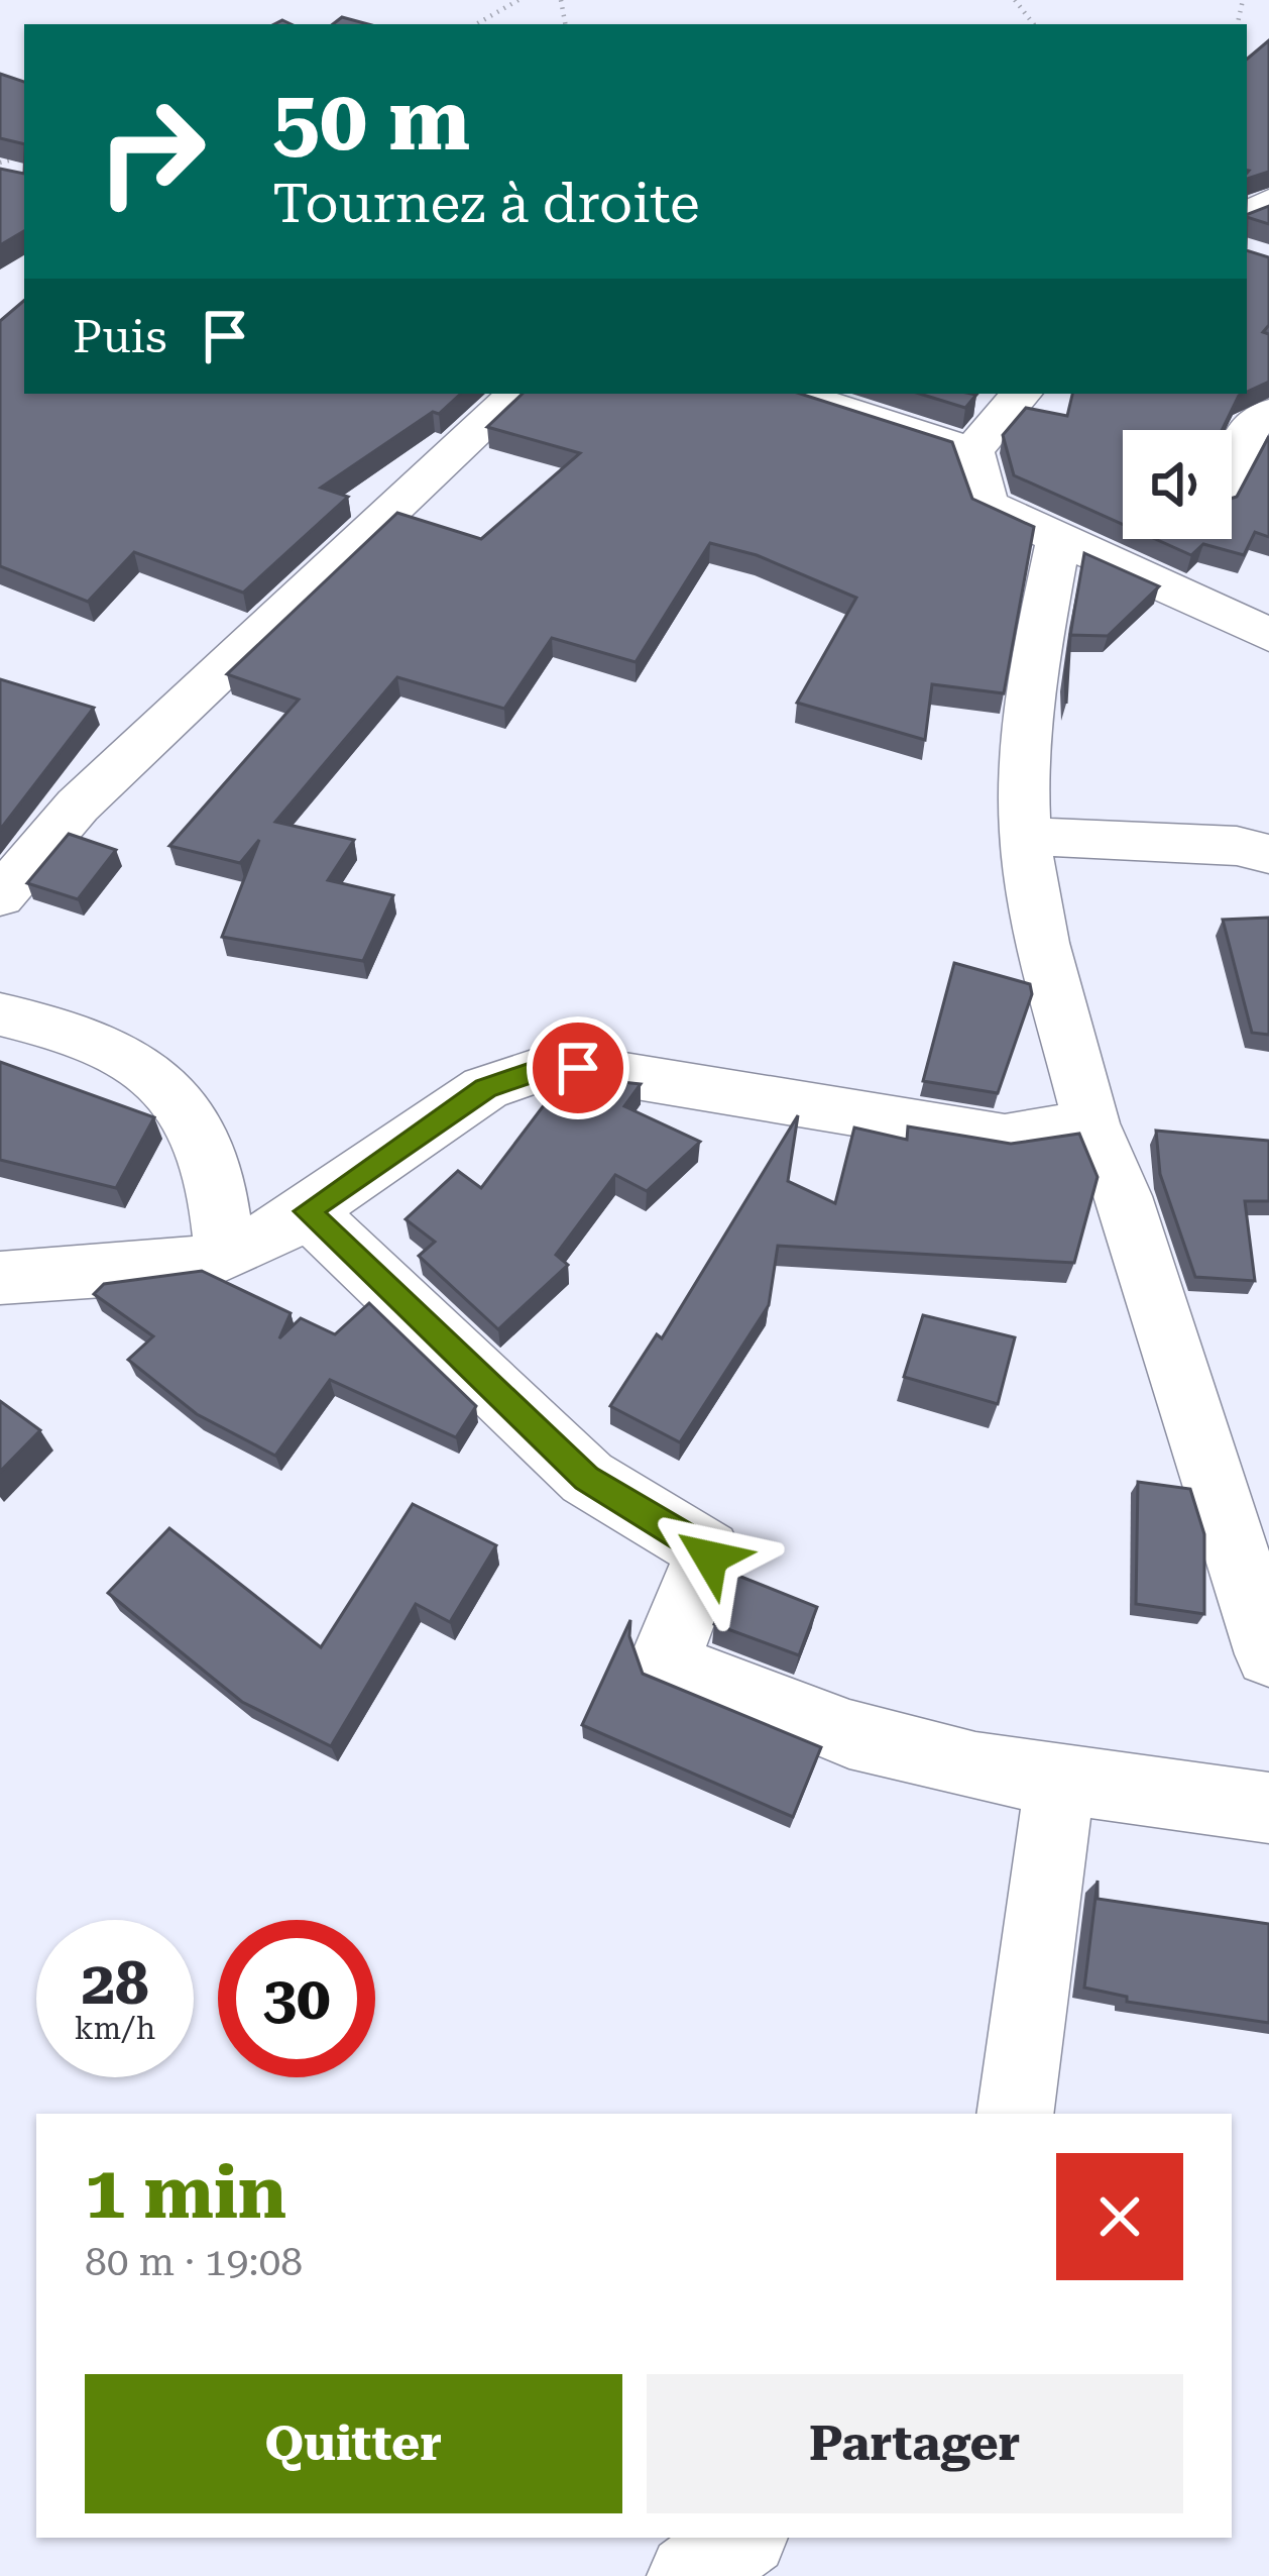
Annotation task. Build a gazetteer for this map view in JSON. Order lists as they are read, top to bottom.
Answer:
{
  "page": {
    "turn": ["50 m", "Tournez à droite"],
    "then": "Puis",
    "speed": "28 km/h",
    "limit": "30",
    "heading": ["1 min", "80 m · 19:08"],
    "buttons": ["Quitter", "Partager"]
  }
}
